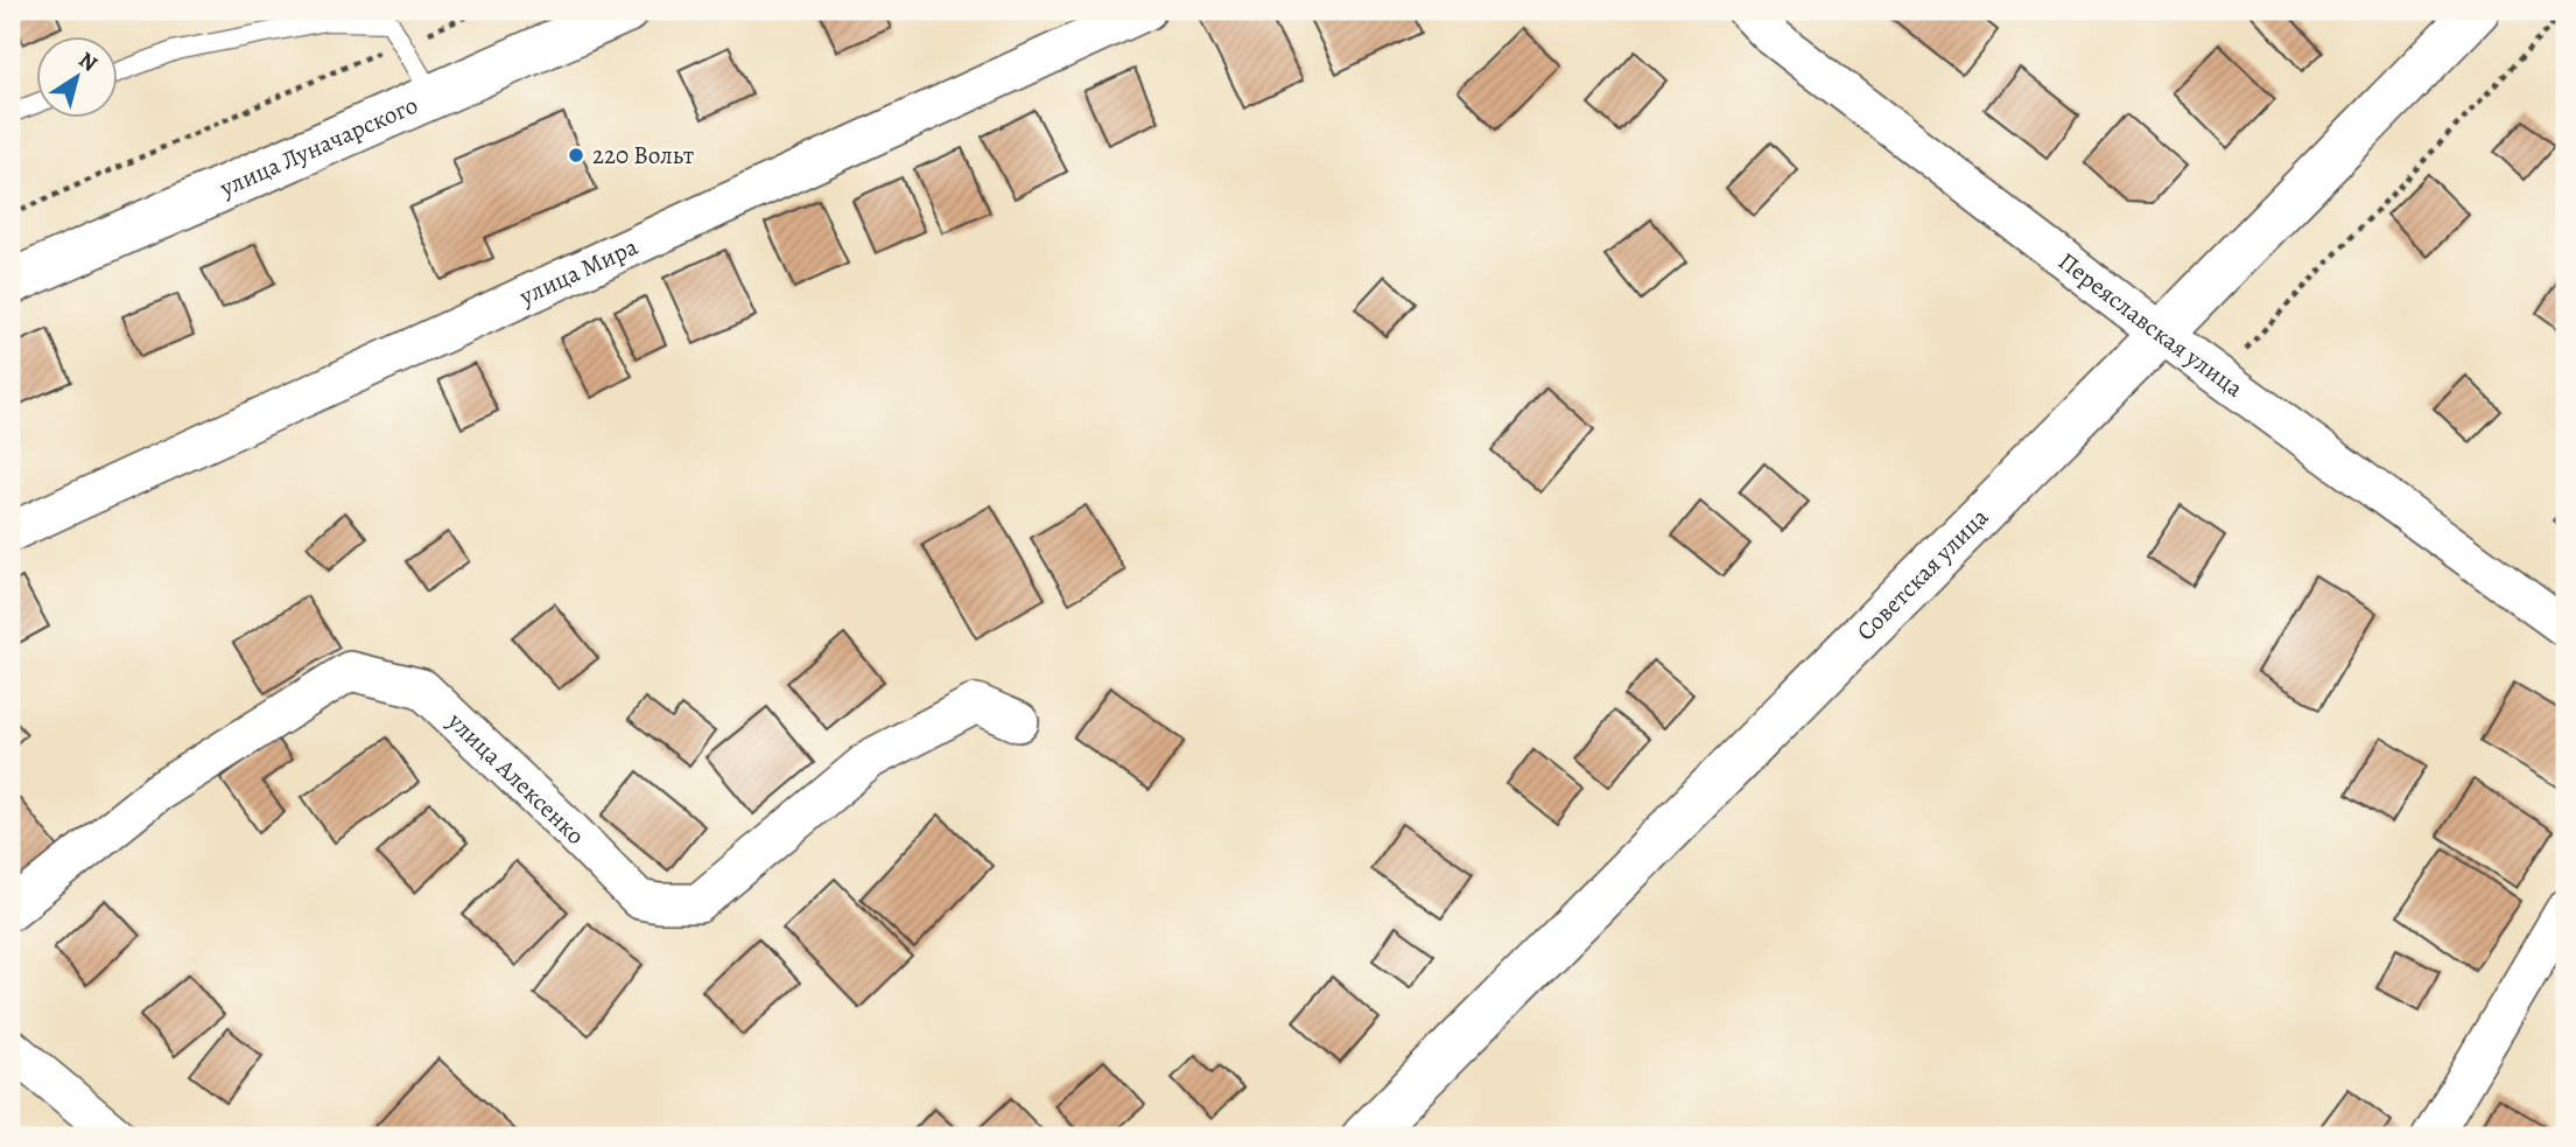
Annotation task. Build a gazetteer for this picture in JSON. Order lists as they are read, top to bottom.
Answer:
{
  "streets": {
    "main road": ["улица Луначарского", "Советская улица"],
    "street": ["улица Мира", "Переяславская улица", "улица Алексенко"]
  },
  "crossings": [
    ["Переяславская улица", "Советская улица"]
  ],
  "places": ["220 Вольт"],
  "north": "top right"
}
